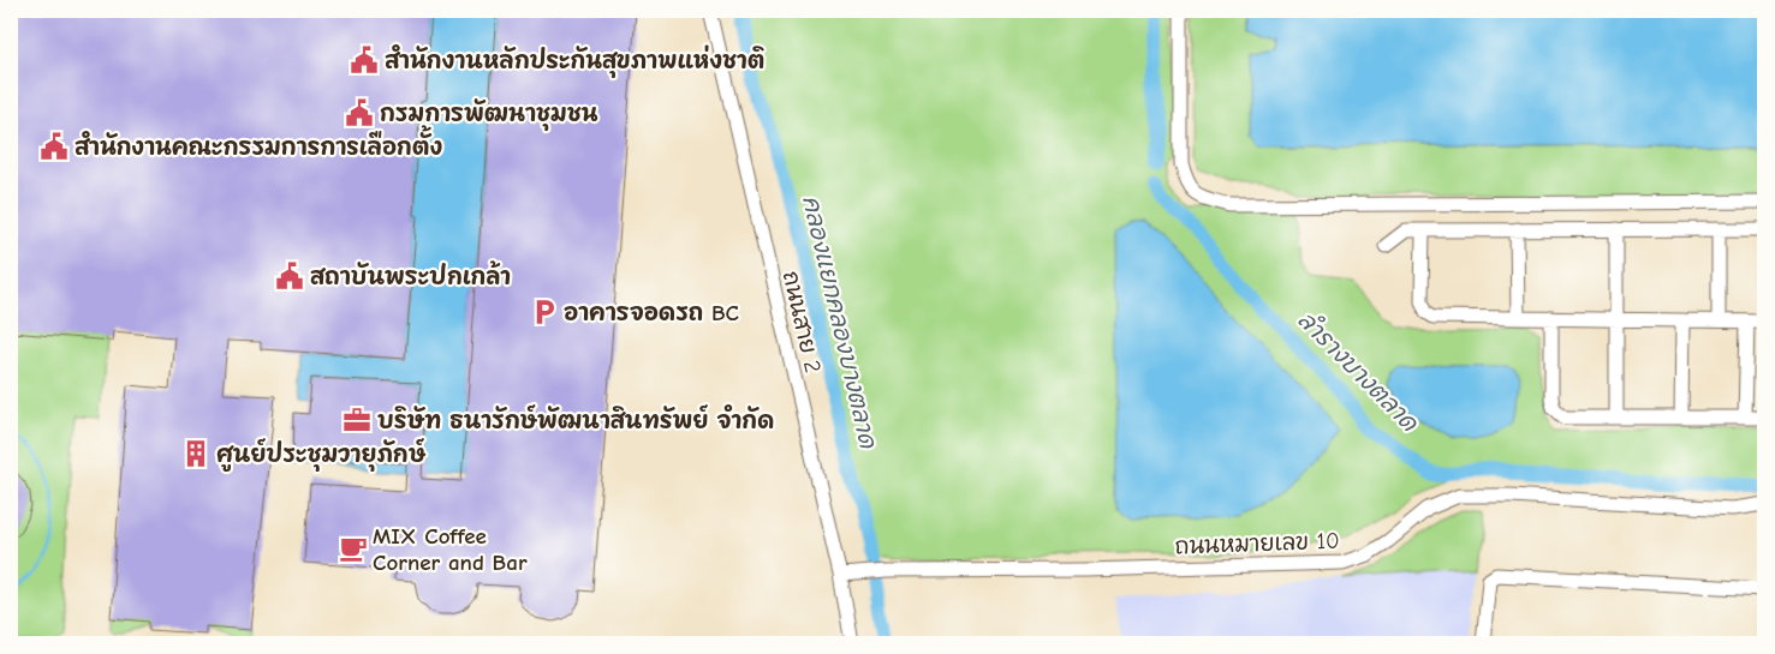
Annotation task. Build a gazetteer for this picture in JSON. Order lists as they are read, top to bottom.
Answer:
{
  "streets": {
    "street": ["ถนนสาย 2", "ถนนหมายเลข 10"]
  },
  "crossings": [
    ["ถนนสาย 2", "ถนนหมายเลข 10"]
  ],
  "water": ["คลองแยกคลองบางตลาด", "ลำรางบางตลาด"],
  "places": {
    "public building": [
      "สำนักงานหลักประกันสุขภาพแห่งชาติ",
      "กรมการพัฒนาชุมชน",
      "สำนักงานคณะกรรมการการเลือกตั้ง",
      "สถาบันพระปกเกล้า"
    ],
    "parking": ["อาคารจอดรถ BC"],
    "office": ["บริษัท ธนารักษ์พัฒนาสินทรัพย์ จำกัด"],
    "building": ["ศูนย์ประชุมวายุภักษ์"],
    "cafe": ["MIX Coffee Corner and Bar"]
  }
}
